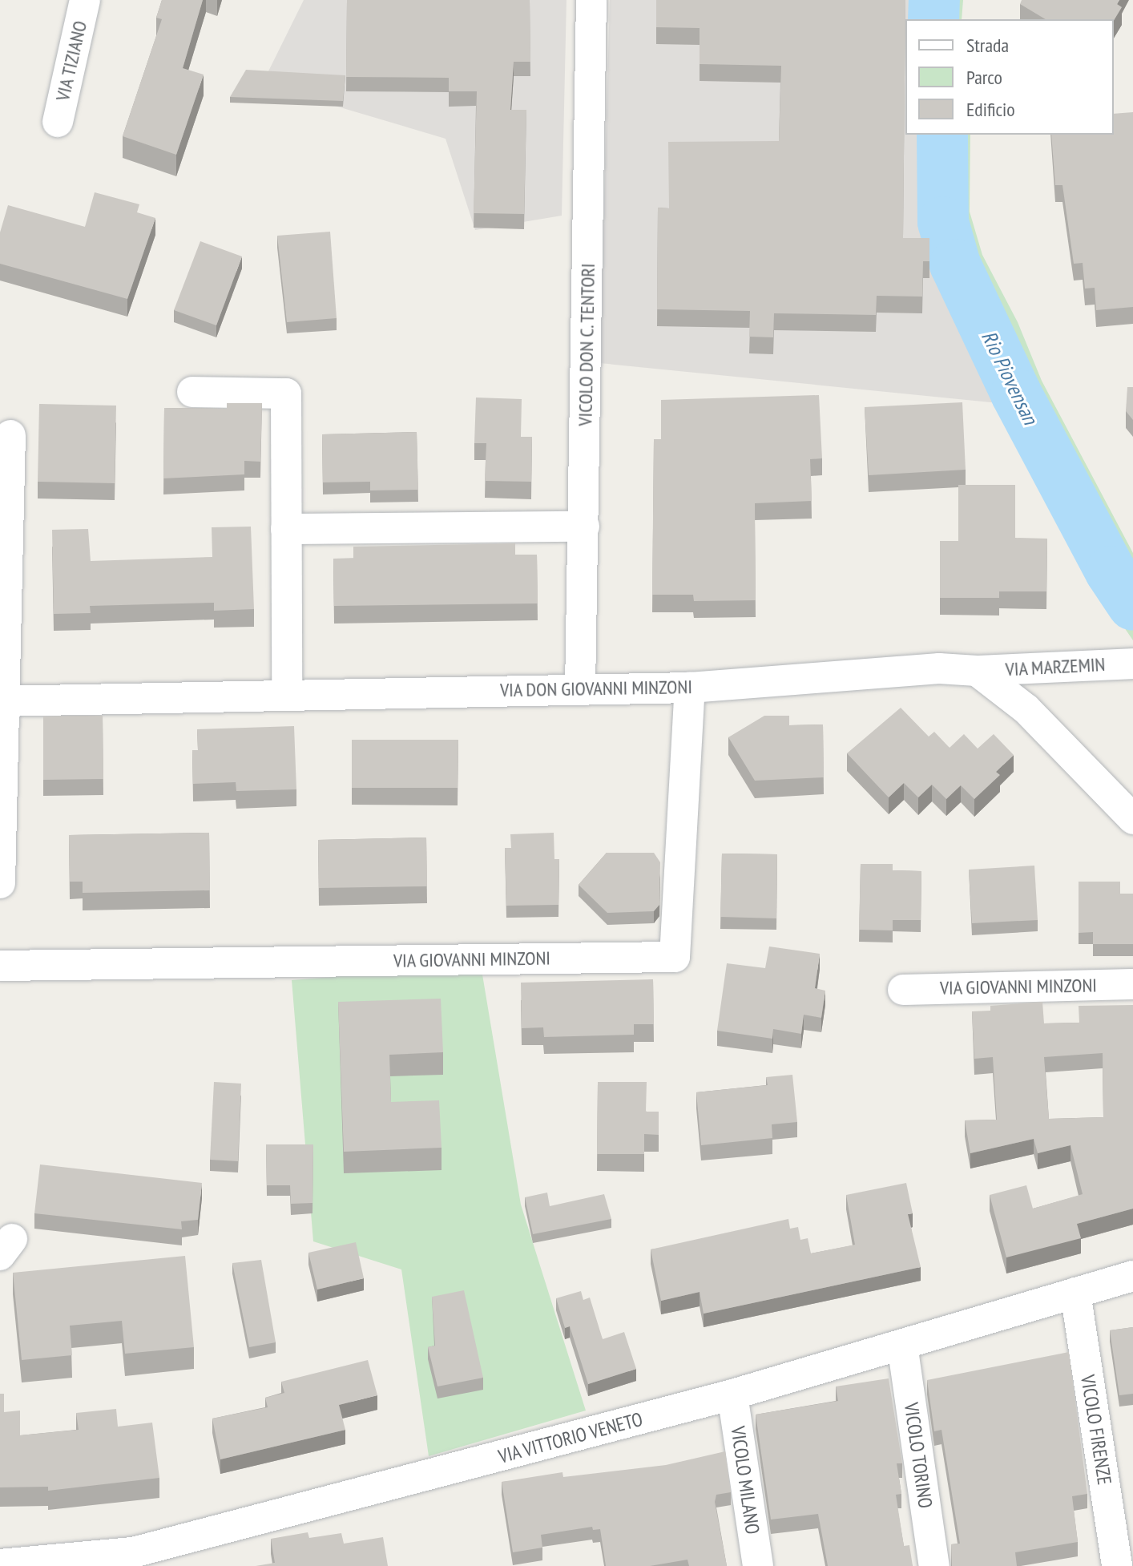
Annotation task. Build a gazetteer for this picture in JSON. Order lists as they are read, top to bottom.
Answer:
{
  "streets": {
    "street": [
      "VIA TIZIANO",
      "VICOLO DON C. TENTORI",
      "VIA MARZEMIN",
      "VIA DON GIOVANNI MINZONI",
      "VIA GIOVANNI MINZONI",
      "VICOLO FIRENZE",
      "VIA VITTORIO VENETO",
      "VICOLO TORINO",
      "VICOLO MILANO"
    ]
  },
  "crossings": [
    ["VICOLO DON C. TENTORI", "VIA DON GIOVANNI MINZONI"],
    ["VIA MARZEMIN", "VIA DON GIOVANNI MINZONI"],
    ["VIA DON GIOVANNI MINZONI", "VIA GIOVANNI MINZONI"],
    ["VICOLO FIRENZE", "VIA VITTORIO VENETO"],
    ["VIA VITTORIO VENETO", "VICOLO TORINO"],
    ["VIA VITTORIO VENETO", "VICOLO MILANO"]
  ],
  "water": ["Rio Piovensan"],
  "legend": ["Strada", "Parco", "Edificio"]
}
